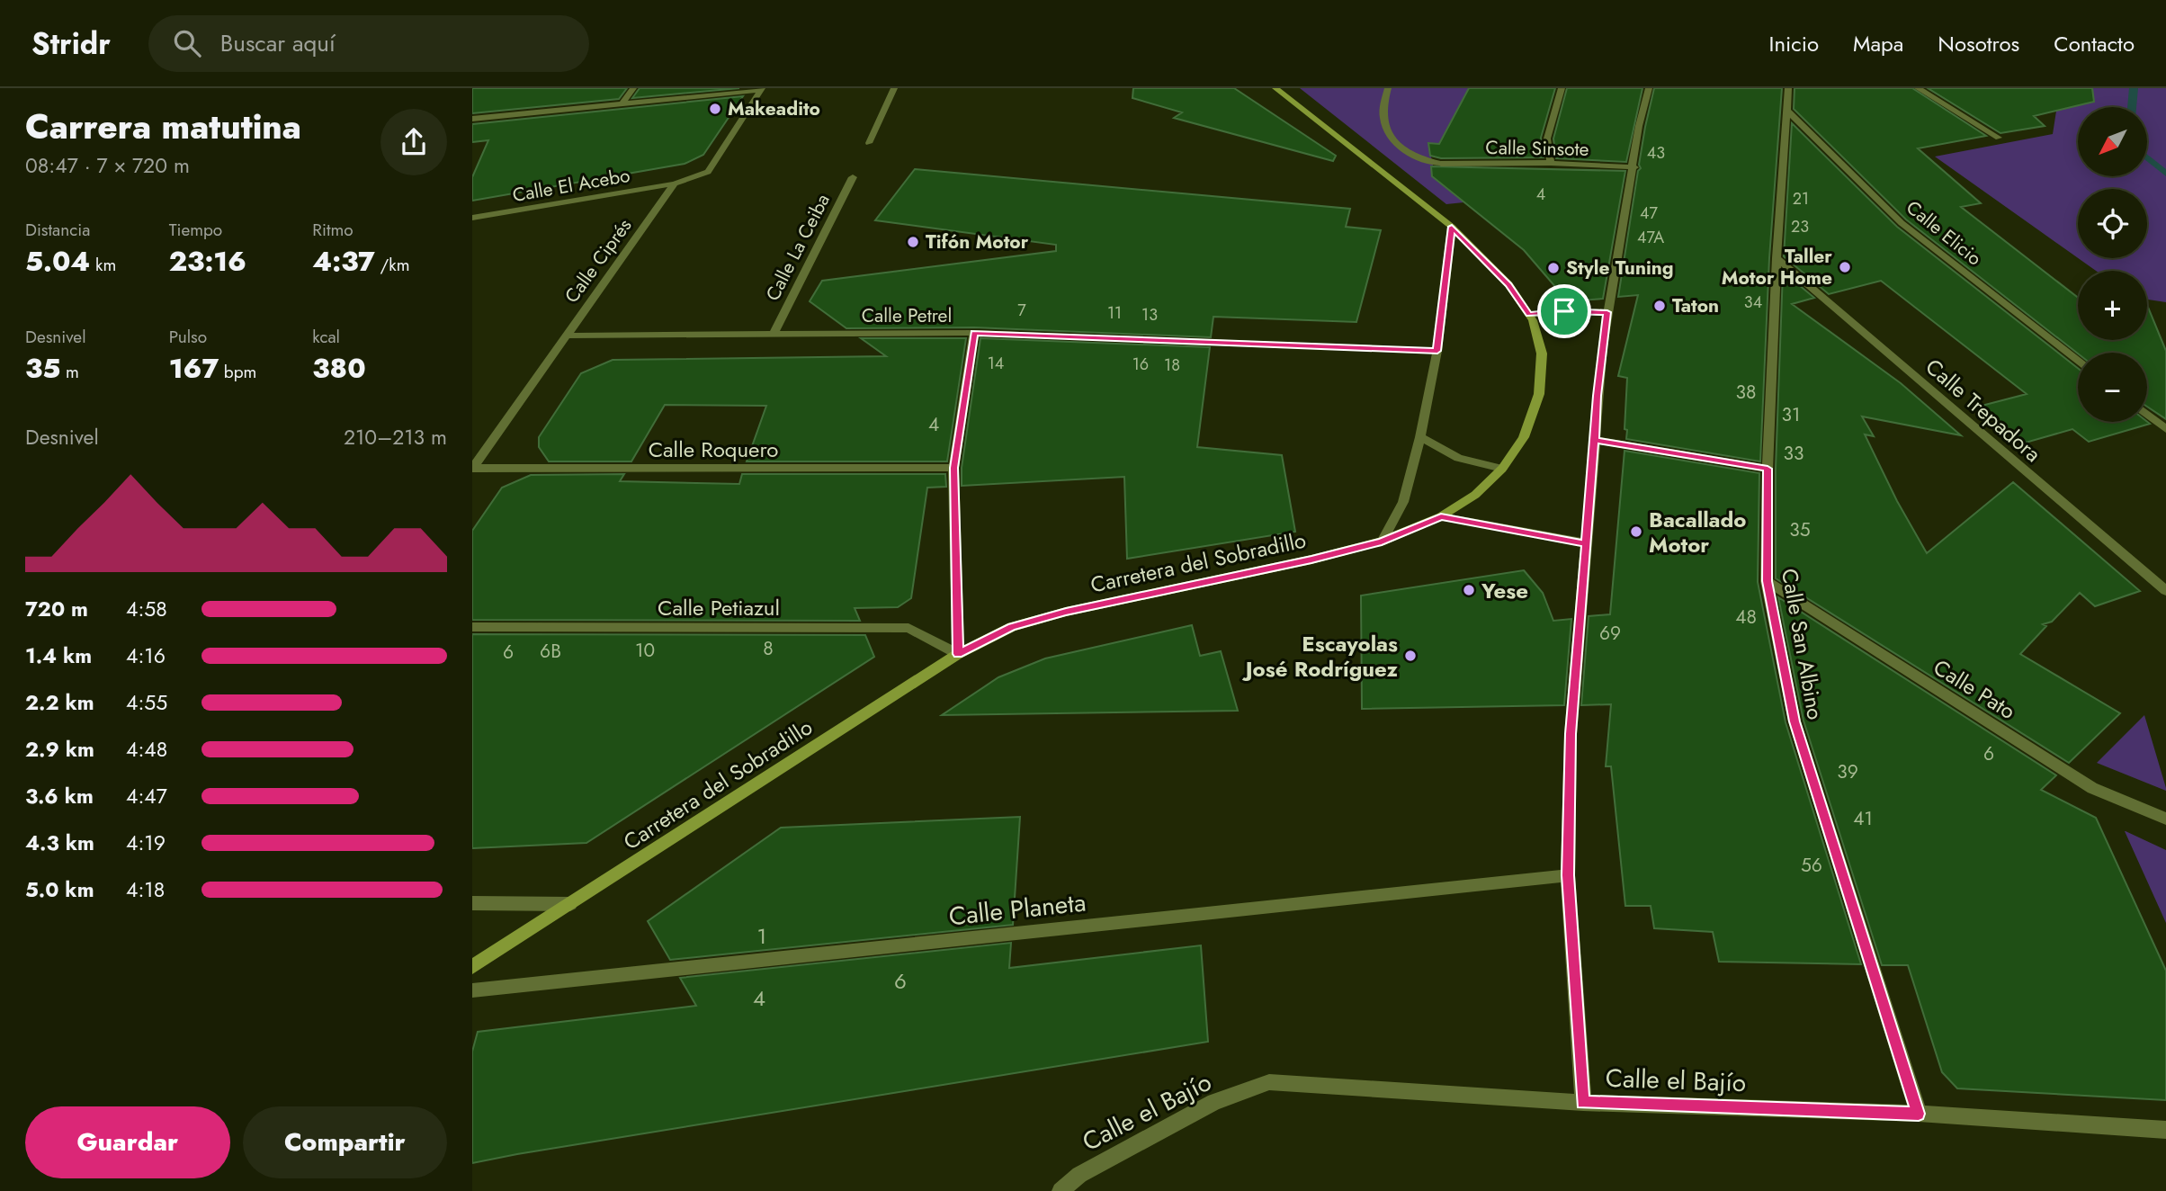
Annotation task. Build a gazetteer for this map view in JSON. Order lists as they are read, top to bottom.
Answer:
{
  "streets": {
    "main road": ["Carretera del Sobradillo"],
    "street": [
      "Calle Sinsote",
      "Calle El Acebo",
      "Calle Elicio",
      "Calle La Ceiba",
      "Calle Ciprés",
      "Calle Petrel",
      "Calle Trepadora",
      "Calle Roquero",
      "Calle Petiazul",
      "Calle San Albino",
      "Calle Pato",
      "Calle Planeta",
      "Calle el Bajío"
    ]
  },
  "crossings": [
    ["Calle El Acebo", "Calle Ciprés"],
    ["Calle Elicio", "Calle San Albino"],
    ["Calle La Ceiba", "Calle Petrel"],
    ["Calle Ciprés", "Calle Petrel"],
    ["Calle Ciprés", "Calle Roquero"],
    ["Calle Trepadora", "Calle San Albino"],
    ["Carretera del Sobradillo", "Calle Petiazul"],
    ["Calle San Albino", "Calle Pato"],
    ["Calle San Albino", "Calle el Bajío"]
  ],
  "places": [
    "Makeadito",
    "Tifón Motor",
    "Taller Motor Home",
    "Style Tuning",
    "Taton",
    "Bacallado Motor",
    "Yese",
    "Escayolas José Rodríguez"
  ],
  "house_numbers": [
    "43",
    "4",
    "21",
    "47",
    "23",
    "47A",
    "34",
    "7",
    "11",
    "13",
    "14",
    "16",
    "18",
    "38",
    "31",
    "4",
    "33",
    "35",
    "48",
    "69",
    "8",
    "10",
    "6B",
    "6",
    "6",
    "39",
    "41",
    "56",
    "1",
    "6",
    "4"
  ],
  "north": "bottom left",
  "page": {
    "header": "Stridr",
    "search": "Buscar aquí",
    "nav": [
      "Inicio",
      "Mapa",
      "Nosotros",
      "Contacto"
    ],
    "heading": ["Carrera matutina", "08:47 · 7 × 720 m"],
    "map_buttons": ["+", "−"],
    "stats": [
      ["Distancia", "5.04 km"],
      ["Tiempo", "23:16"],
      ["Ritmo", "4:37 /km"],
      ["Desnivel", "35 m"],
      ["Pulso", "167 bpm"],
      ["kcal", "380"]
    ],
    "chart": ["Desnivel", "210–213 m"],
    "list": [
      {
        "name": "720 m",
        "note": "4:58"
      },
      {
        "name": "1.4 km",
        "note": "4:16"
      },
      {
        "name": "2.2 km",
        "note": "4:55"
      },
      {
        "name": "2.9 km",
        "note": "4:48"
      },
      {
        "name": "3.6 km",
        "note": "4:47"
      },
      {
        "name": "4.3 km",
        "note": "4:19"
      },
      {
        "name": "5.0 km",
        "note": "4:18"
      }
    ],
    "buttons": ["Guardar", "Compartir"]
  }
}
